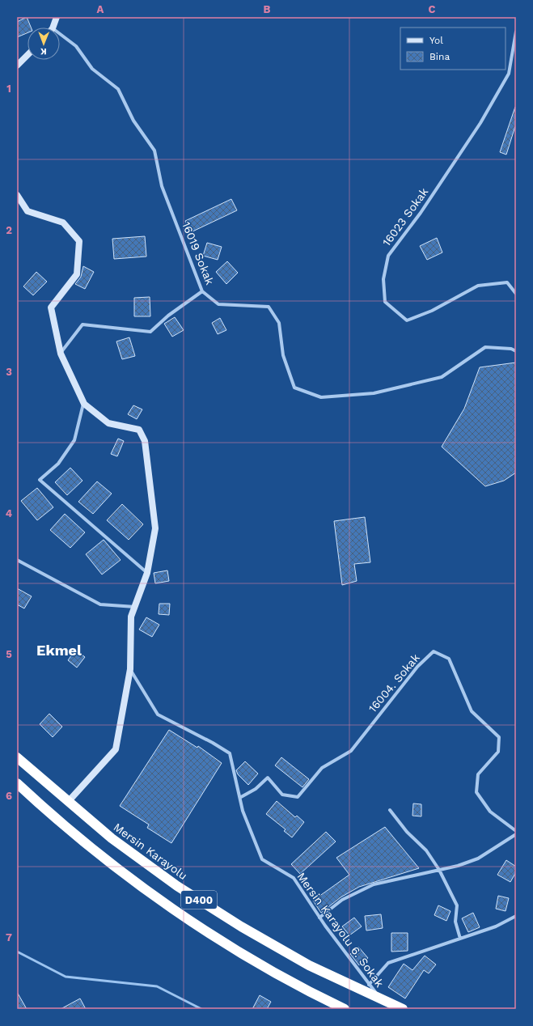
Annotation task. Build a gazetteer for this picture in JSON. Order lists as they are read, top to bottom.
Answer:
{
  "streets": {
    "highway": ["Mersin Karayolu", "D400"],
    "street": [
      "16023 Sokak",
      "16019 Sokak",
      "16004. Sokak",
      "Mersin Karayolu 6. Sokak"
    ]
  },
  "crossings": [
    ["16004. Sokak", "Mersin Karayolu 6. Sokak"],
    ["Mersin Karayolu", "Mersin Karayolu 6. Sokak"]
  ],
  "districts": ["Ekmel"],
  "legend": ["Yol", "Bina"],
  "north": "bottom",
  "grid": {
    "columns": ["A", "B", "C"],
    "rows": [
      "1",
      "2",
      "3",
      "4",
      "5",
      "6",
      "7"
    ]
  }
}
